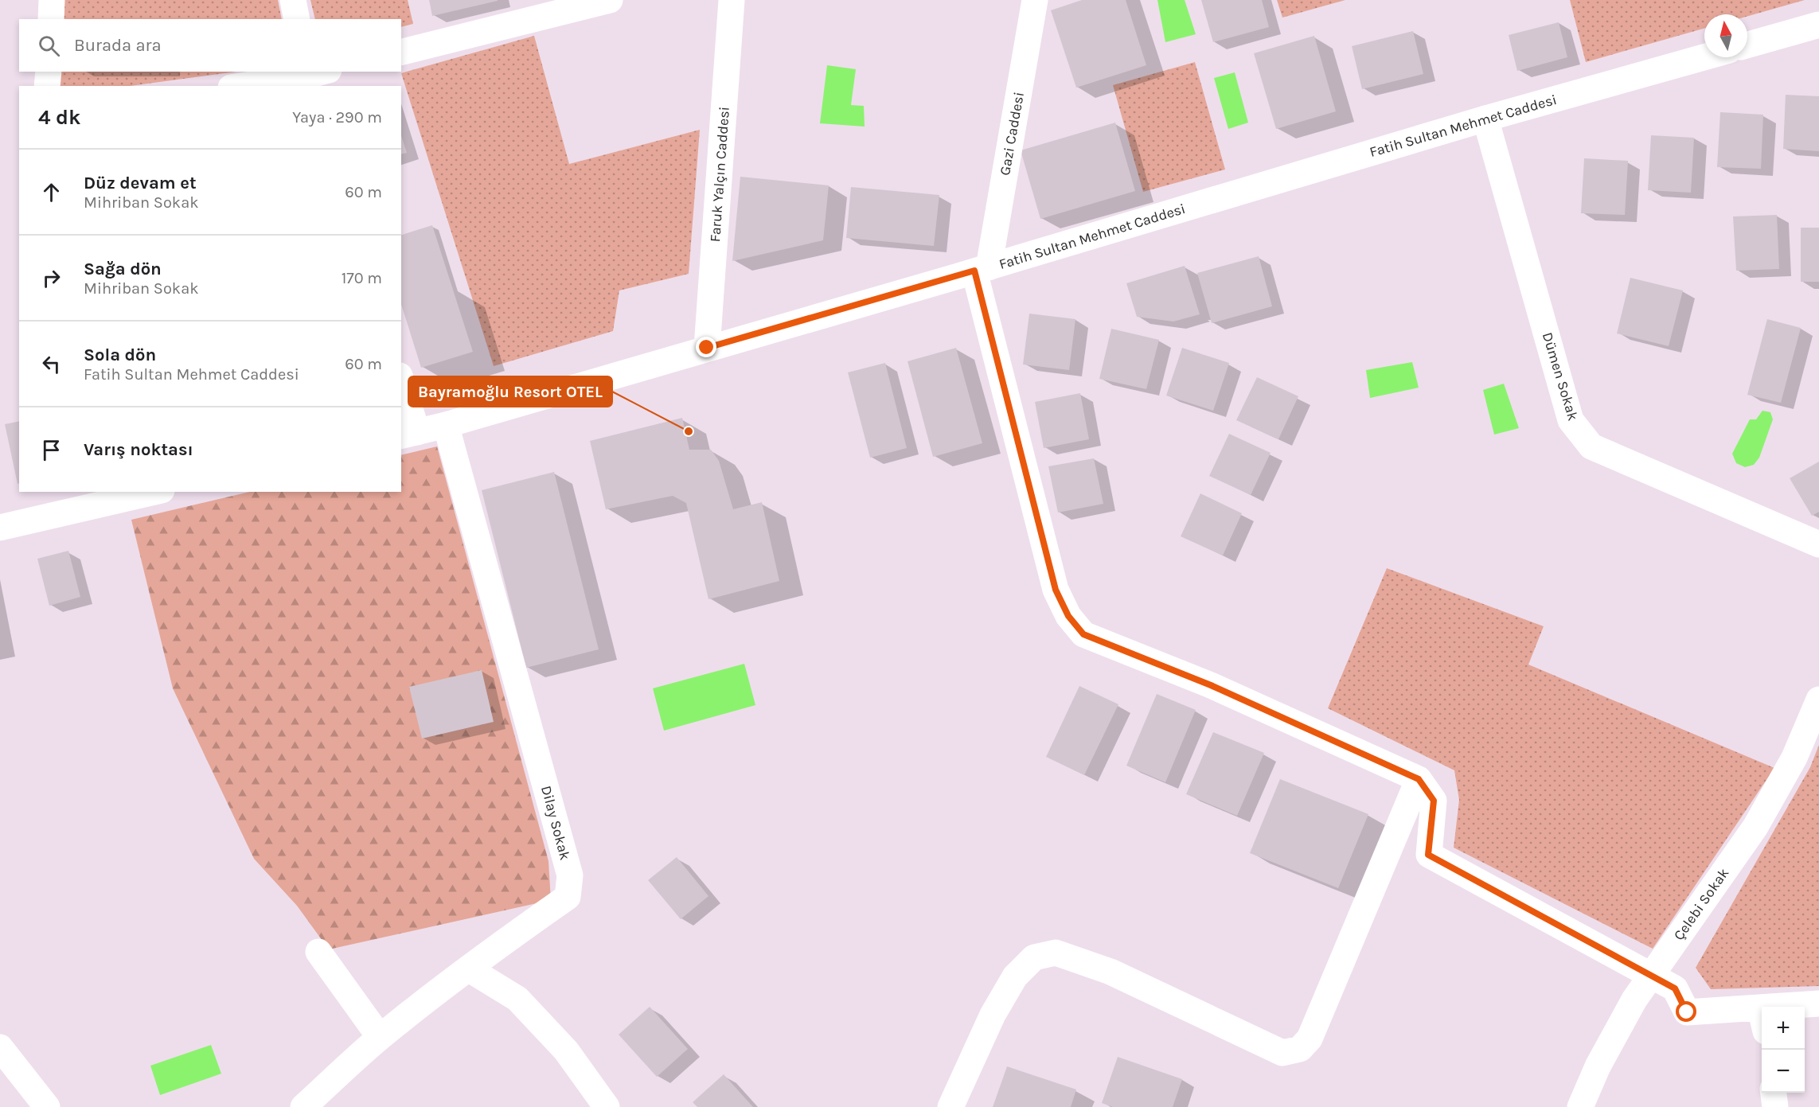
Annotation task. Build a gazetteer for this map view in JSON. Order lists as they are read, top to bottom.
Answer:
{
  "streets": {
    "street": [
      "Fatih Sultan Mehmet Caddesi",
      "Gazi Caddesi",
      "Faruk Yalçın Caddesi",
      "Dümen Sokak",
      "Dilay Sokak",
      "Çelebi Sokak"
    ]
  },
  "crossings": [
    ["Fatih Sultan Mehmet Caddesi", "Gazi Caddesi"],
    ["Fatih Sultan Mehmet Caddesi", "Faruk Yalçın Caddesi"],
    ["Fatih Sultan Mehmet Caddesi", "Dümen Sokak"],
    ["Fatih Sultan Mehmet Caddesi", "Dilay Sokak"]
  ],
  "places": ["Bayramoğlu Resort OTEL"],
  "north": "top",
  "page": {
    "search": "Burada ara",
    "heading": ["4 dk", "Yaya · 290 m"],
    "list": [
      ["Düz devam et", "Mihriban Sokak", "60 m"],
      ["Sağa dön", "Mihriban Sokak", "170 m"],
      ["Sola dön", "Fatih Sultan Mehmet Caddesi", "60 m"],
      "Varış noktası"
    ],
    "map_buttons": ["+", "−"]
  }
}
